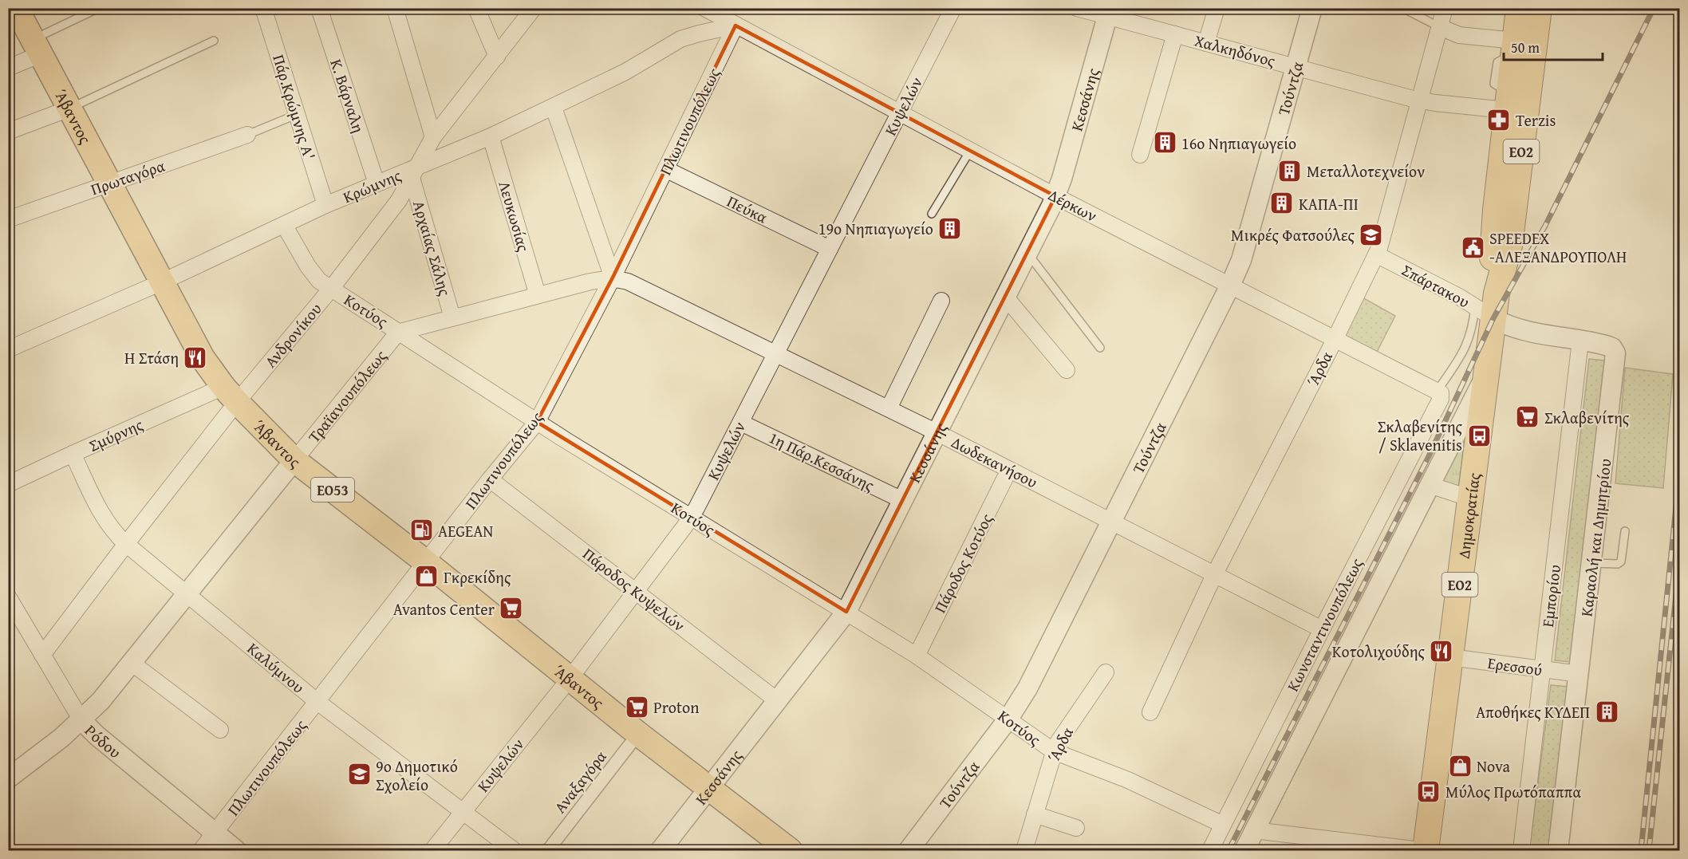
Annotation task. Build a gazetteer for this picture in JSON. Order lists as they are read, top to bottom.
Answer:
{
  "streets": {
    "highway": ["ΕΟ2", "Δημοκρατίας"],
    "main road": ["Άβαντος", "ΕΟ53"],
    "street": [
      "Χαλκηδόνος",
      "Τούντζα",
      "Κ. Βάρναλη",
      "Κεσσάνης",
      "Κυψελών",
      "Πάρ.Κρώμνης Α'",
      "Πλωτινουπόλεως",
      "Πρωταγόρα",
      "Κρώμνης",
      "Δέρκων",
      "Πεύκα",
      "Λευκωσίας",
      "Αρχαίας Σάλης",
      "Σπάρτακου",
      "Κοτύος",
      "Ανδρονίκου",
      "Άρδα",
      "Τραϊανουπόλεως",
      "Σμύρνης",
      "1η Πάρ.Κεσσάνης",
      "Δωδεκανήσου",
      "Καραολή και Δημητρίου",
      "Πάροδος Κοτύος",
      "Πάροδος Κυψελών",
      "Εμπορίου",
      "Κωνσταντινουπόλεως",
      "Ερεσσού",
      "Καλύμνου",
      "Ρόδου",
      "Αναξαγόρα"
    ]
  },
  "crossings": [
    ["Χαλκηδόνος", "Τούντζα"],
    ["Χαλκηδόνος", "Κεσσάνης"],
    ["Χαλκηδόνος", "Άρδα"],
    ["Χαλκηδόνος", "Δημοκρατίας"],
    ["Τούντζα", "Δέρκων"],
    ["Τούντζα", "Κοτύος"],
    ["Τούντζα", "Δωδεκανήσου"],
    ["Κ. Βάρναλη", "Κρώμνης"],
    ["Κεσσάνης", "Άβαντος"],
    ["Κεσσάνης", "Δέρκων"],
    ["Κεσσάνης", "Κοτύος"],
    ["Κεσσάνης", "1η Πάρ.Κεσσάνης"],
    ["Κεσσάνης", "Δωδεκανήσου"],
    ["Κεσσάνης", "Πάροδος Κυψελών"],
    ["Κυψελών", "Άβαντος"],
    ["Κυψελών", "Δέρκων"],
    ["Κυψελών", "Πεύκα"],
    ["Κυψελών", "Κοτύος"],
    ["Κυψελών", "1η Πάρ.Κεσσάνης"],
    ["Κυψελών", "Δωδεκανήσου"],
    ["Κυψελών", "Πάροδος Κυψελών"],
    ["Κυψελών", "Καλύμνου"],
    ["Πάρ.Κρώμνης Α'", "Κρώμνης"],
    ["Άβαντος", "Πλωτινουπόλεως"],
    ["Άβαντος", "Πρωταγόρα"],
    ["Άβαντος", "Κρώμνης"],
    ["Άβαντος", "Ανδρονίκου"],
    ["Άβαντος", "Τραϊανουπόλεως"],
    ["Άβαντος", "Σμύρνης"],
    ["Άβαντος", "Αναξαγόρα"],
    ["Πλωτινουπόλεως", "Κρώμνης"],
    ["Πλωτινουπόλεως", "Δέρκων"],
    ["Πλωτινουπόλεως", "Πεύκα"],
    ["Πλωτινουπόλεως", "Κοτύος"],
    ["Πλωτινουπόλεως", "Δωδεκανήσου"],
    ["Πλωτινουπόλεως", "Πάροδος Κυψελών"],
    ["Πλωτινουπόλεως", "Καλύμνου"],
    ["Πλωτινουπόλεως", "Ρόδου"],
    ["Κρώμνης", "Δέρκων"],
    ["Κρώμνης", "Λευκωσίας"],
    ["Κρώμνης", "Αρχαίας Σάλης"],
    ["Κρώμνης", "Κοτύος"],
    ["Κρώμνης", "Ανδρονίκου"],
    ["Δέρκων", "Άρδα"],
    ["Δέρκων", "Κωνσταντινουπόλεως"],
    ["Αρχαίας Σάλης", "Ανδρονίκου"],
    ["Σπάρτακου", "Άρδα"],
    ["Σπάρτακου", "Δημοκρατίας"],
    ["Σπάρτακου", "Καραολή και Δημητρίου"],
    ["Κοτύος", "Ανδρονίκου"],
    ["Κοτύος", "Άρδα"],
    ["Κοτύος", "Τραϊανουπόλεως"],
    ["Κοτύος", "Πάροδος Κοτύος"],
    ["Κοτύος", "Κωνσταντινουπόλεως"],
    ["Ανδρονίκου", "Σμύρνης"],
    ["Ανδρονίκου", "Καλύμνου"],
    ["Ανδρονίκου", "Ρόδου"],
    ["Άρδα", "Δωδεκανήσου"],
    ["Τραϊανουπόλεως", "Καλύμνου"],
    ["Τραϊανουπόλεως", "Ρόδου"],
    ["Σμύρνης", "Καλύμνου"],
    ["Δωδεκανήσου", "Πάροδος Κοτύος"],
    ["Δωδεκανήσου", "Κωνσταντινουπόλεως"],
    ["Δημοκρατίας", "Καραολή και Δημητρίου"],
    ["Δημοκρατίας", "Ερεσσού"],
    ["Καραολή και Δημητρίου", "Εμπορίου"],
    ["Καραολή και Δημητρίου", "Ερεσσού"],
    ["Εμπορίου", "Ερεσσού"]
  ],
  "places": {
    "pharmacy": ["Terzis"],
    "building": [
      "16ο Νηπιαγωγείο",
      "Μεταλλοτεχνείον",
      "ΚΑΠΑ-ΠΙ",
      "19ο Νηπιαγωγείο",
      "Αποθήκες ΚΥΔΕΠ"
    ],
    "school or university": ["Μικρές Φατσούλες", "9ο Δημοτικό Σχολείο"],
    "public building": ["SPEEDEX -ΑΛΕΞΑΝΔΡΟΥΠΟΛΗ"],
    "restaurant": ["Η Στάση", "Κοτολιχούδης"],
    "supermarket": ["Σκλαβενίτης", "Avantos Center", "Proton"],
    "bus stop": ["Σκλαβενίτης / Sklavenitis", "Μύλος Πρωτόπαππα"],
    "fuel station": ["AEGEAN"],
    "shop": ["Γκρεκίδης", "Nova"]
  },
  "scale_bar": "50 m"
}
